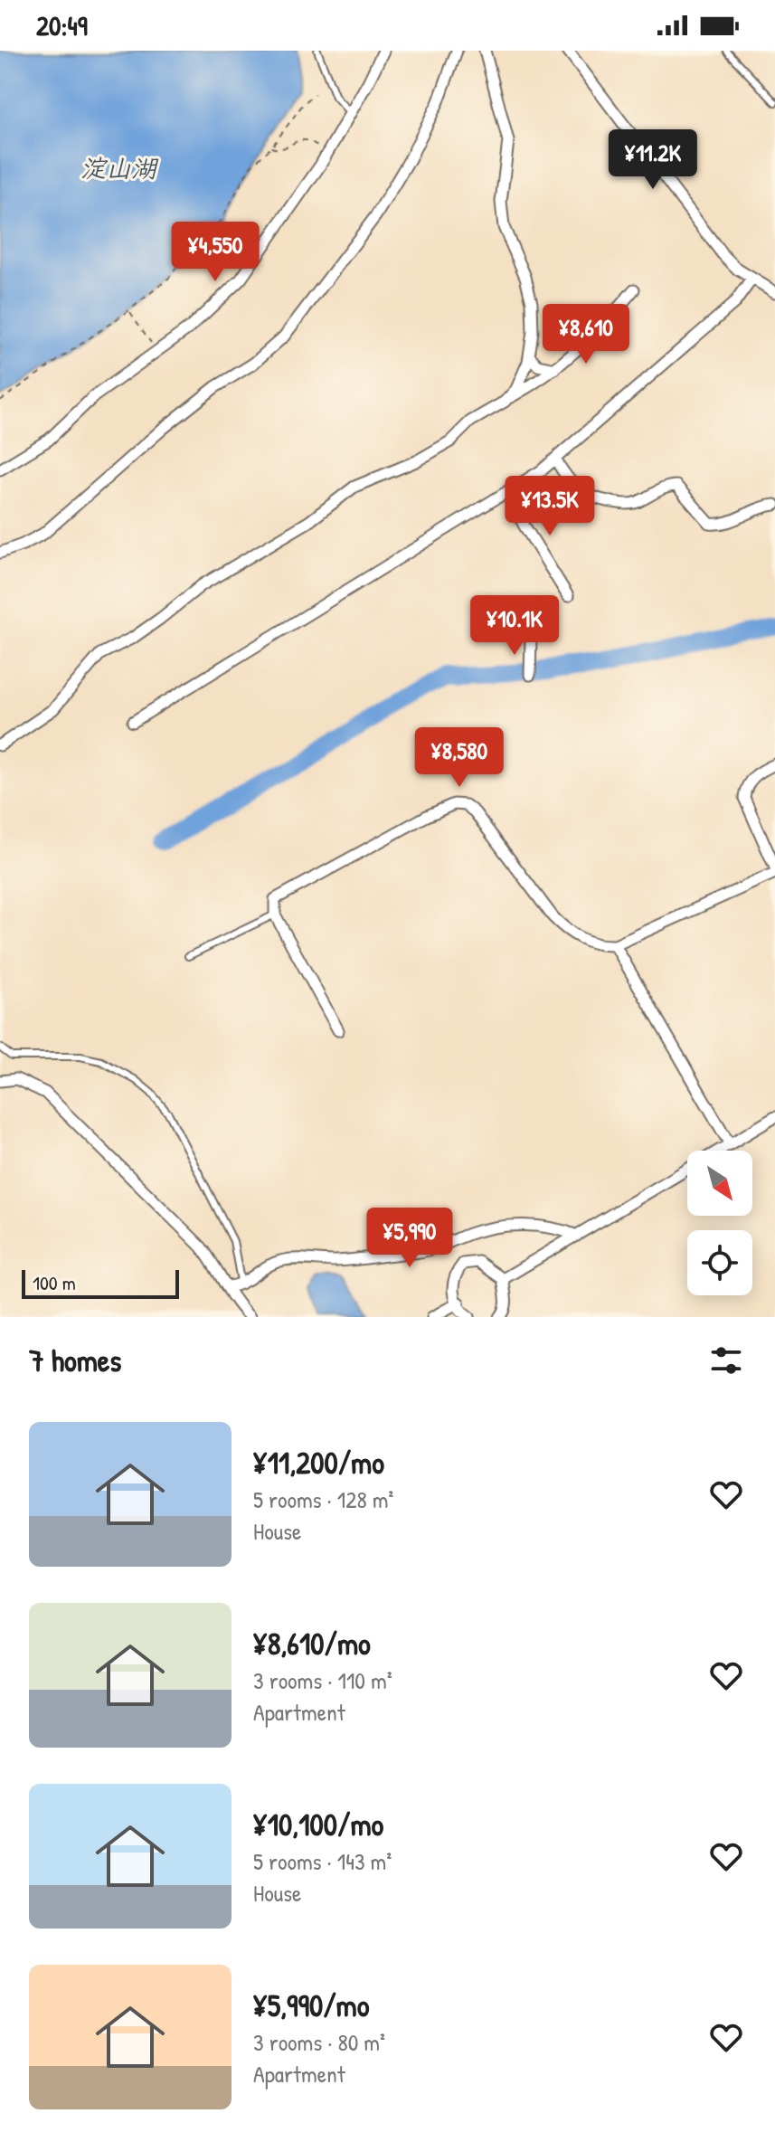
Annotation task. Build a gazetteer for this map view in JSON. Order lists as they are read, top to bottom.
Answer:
{
  "water": ["淀山湖"],
  "scale_bar": "100 m",
  "north": "bottom right",
  "page": {
    "status": "20:49",
    "price": [
      "¥11.2K",
      "¥4,550",
      "¥8,610",
      "¥13.5K",
      "¥10.1K",
      "¥8,580",
      "¥5,990"
    ],
    "scale": "100 m",
    "heading": "7 homes",
    "list": [
      {
        "name": "¥11,200/mo",
        "note": "5 rooms · 128 m² · House"
      },
      {
        "name": "¥8,610/mo",
        "note": "3 rooms · 110 m² · Apartment"
      },
      {
        "name": "¥10,100/mo",
        "note": "5 rooms · 143 m² · House"
      },
      {
        "name": "¥5,990/mo",
        "note": "3 rooms · 80 m² · Apartment"
      }
    ]
  }
}
